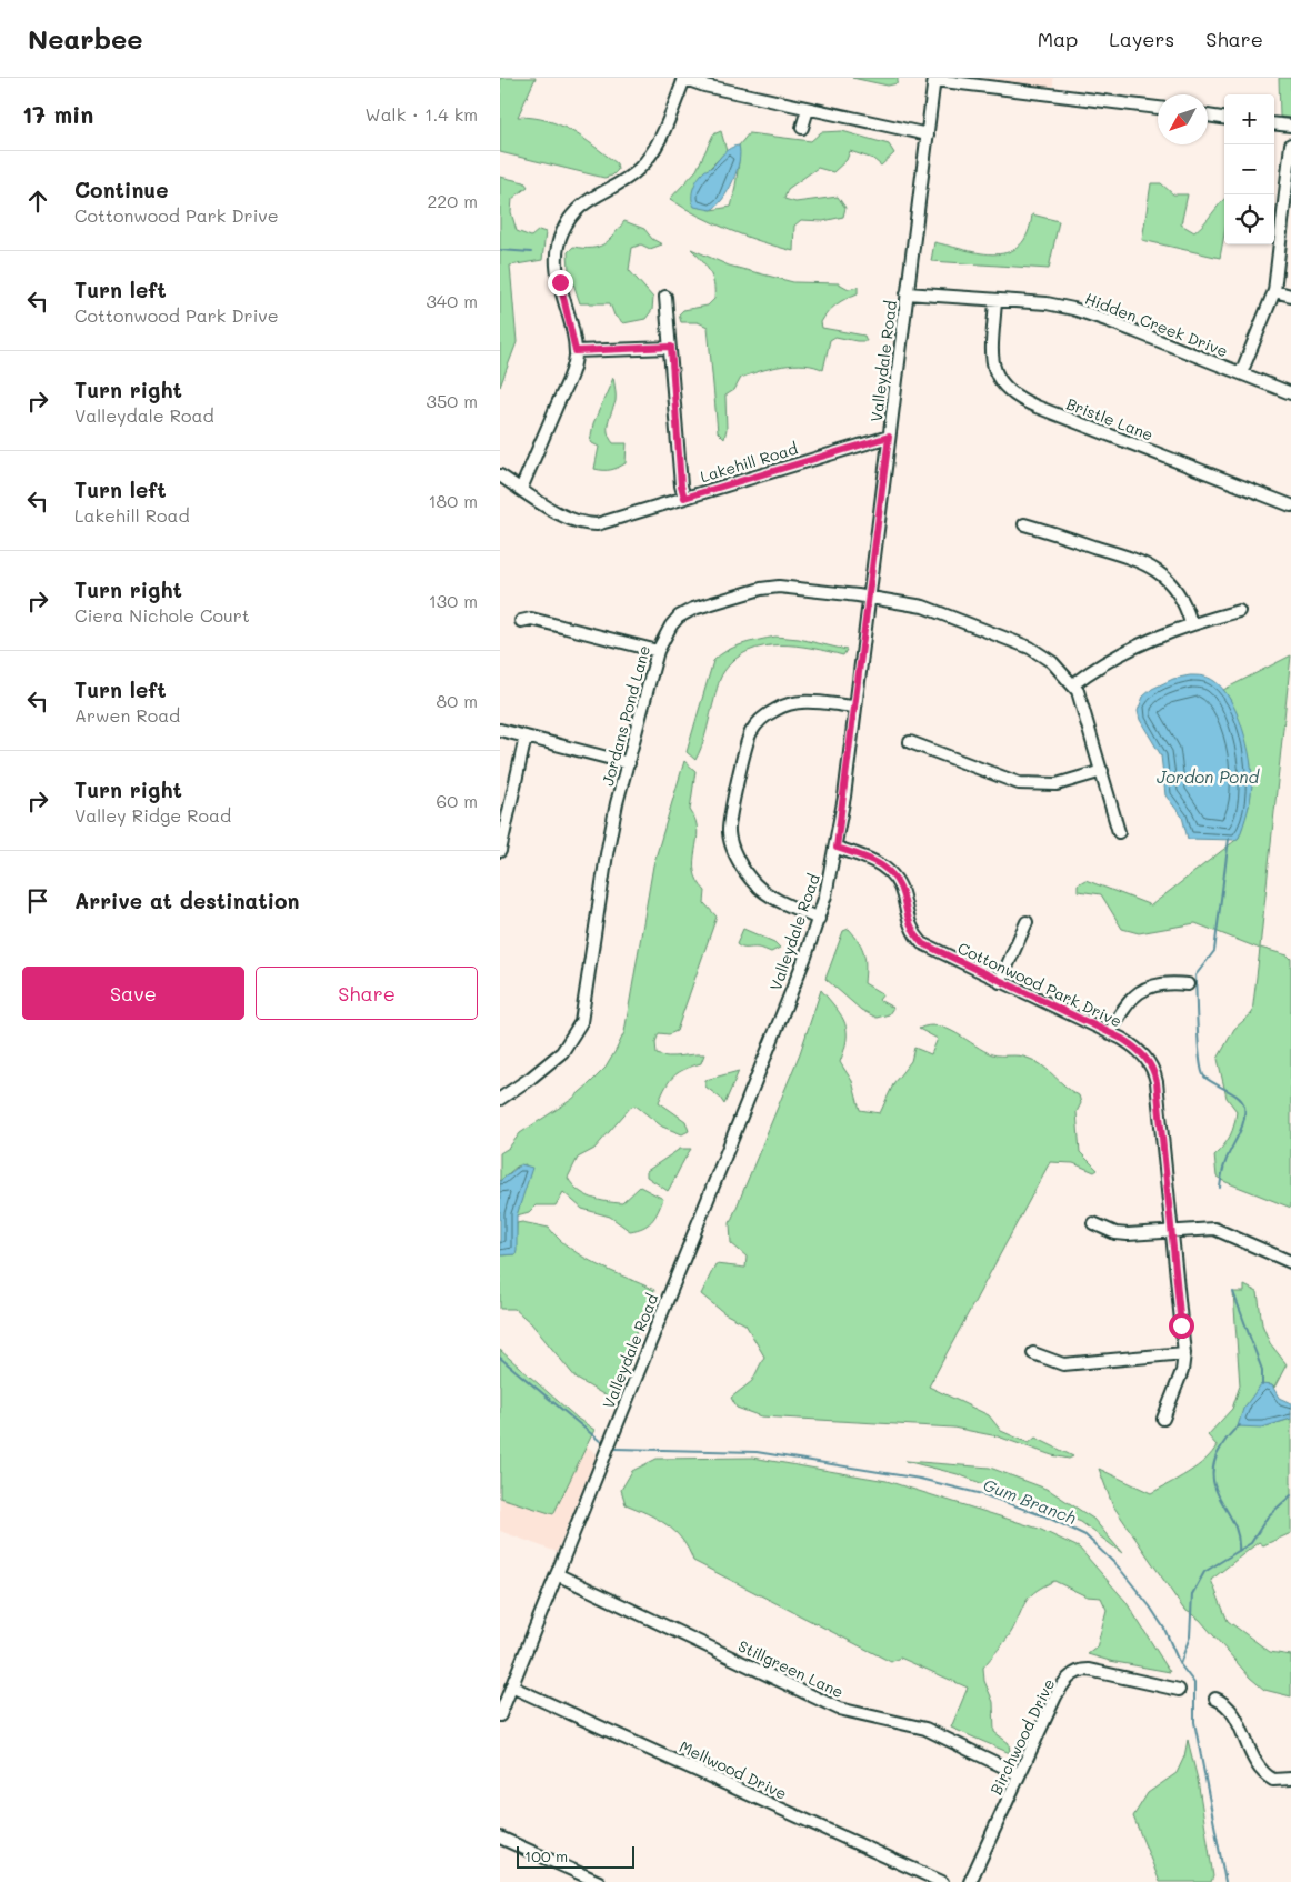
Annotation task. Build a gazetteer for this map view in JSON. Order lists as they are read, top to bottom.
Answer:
{
  "streets": {
    "street": [
      "Hidden Creek Drive",
      "Valleydale Road",
      "Bristle Lane",
      "Lakehill Road",
      "Jordans Pond Lane",
      "Cottonwood Park Drive",
      "Stillgreen Lane",
      "Birchwood Drive",
      "Mellwood Drive"
    ]
  },
  "crossings": [
    ["Hidden Creek Drive", "Valleydale Road"],
    ["Hidden Creek Drive", "Bristle Lane"],
    ["Valleydale Road", "Lakehill Road"],
    ["Valleydale Road", "Jordans Pond Lane"],
    ["Valleydale Road", "Cottonwood Park Drive"],
    ["Valleydale Road", "Stillgreen Lane"],
    ["Valleydale Road", "Mellwood Drive"],
    ["Stillgreen Lane", "Birchwood Drive"]
  ],
  "water": ["Jordon Pond", "Gum Branch"],
  "scale_bar": "100 m",
  "north": "bottom left",
  "page": {
    "header": "Nearbee",
    "nav": ["Map", "Layers", "Share"],
    "heading": ["17 min", "Walk · 1.4 km"],
    "map_buttons": ["+", "−"],
    "list": [
      ["Continue", "Cottonwood Park Drive", "220 m"],
      ["Turn left", "Cottonwood Park Drive", "340 m"],
      ["Turn right", "Valleydale Road", "350 m"],
      ["Turn left", "Lakehill Road", "180 m"],
      ["Turn right", "Ciera Nichole Court", "130 m"],
      ["Turn left", "Arwen Road", "80 m"],
      ["Turn right", "Valley Ridge Road", "60 m"],
      "Arrive at destination"
    ],
    "buttons": ["Save", "Share"],
    "scale": "100 m"
  }
}
